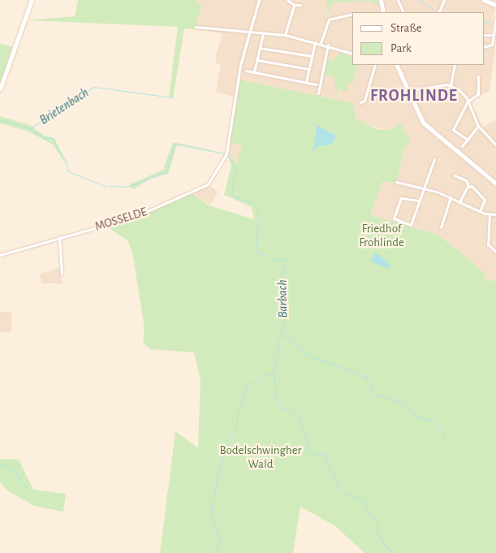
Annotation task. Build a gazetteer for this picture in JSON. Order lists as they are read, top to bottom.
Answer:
{
  "streets": {
    "street": ["MOSSELDE"]
  },
  "districts": ["FROHLINDE"],
  "water": ["Brietenbach", "Barbach"],
  "parks": ["Friedhof Frohlinde", "Bodelschwingher Wald"],
  "legend": ["Straße", "Park"]
}
